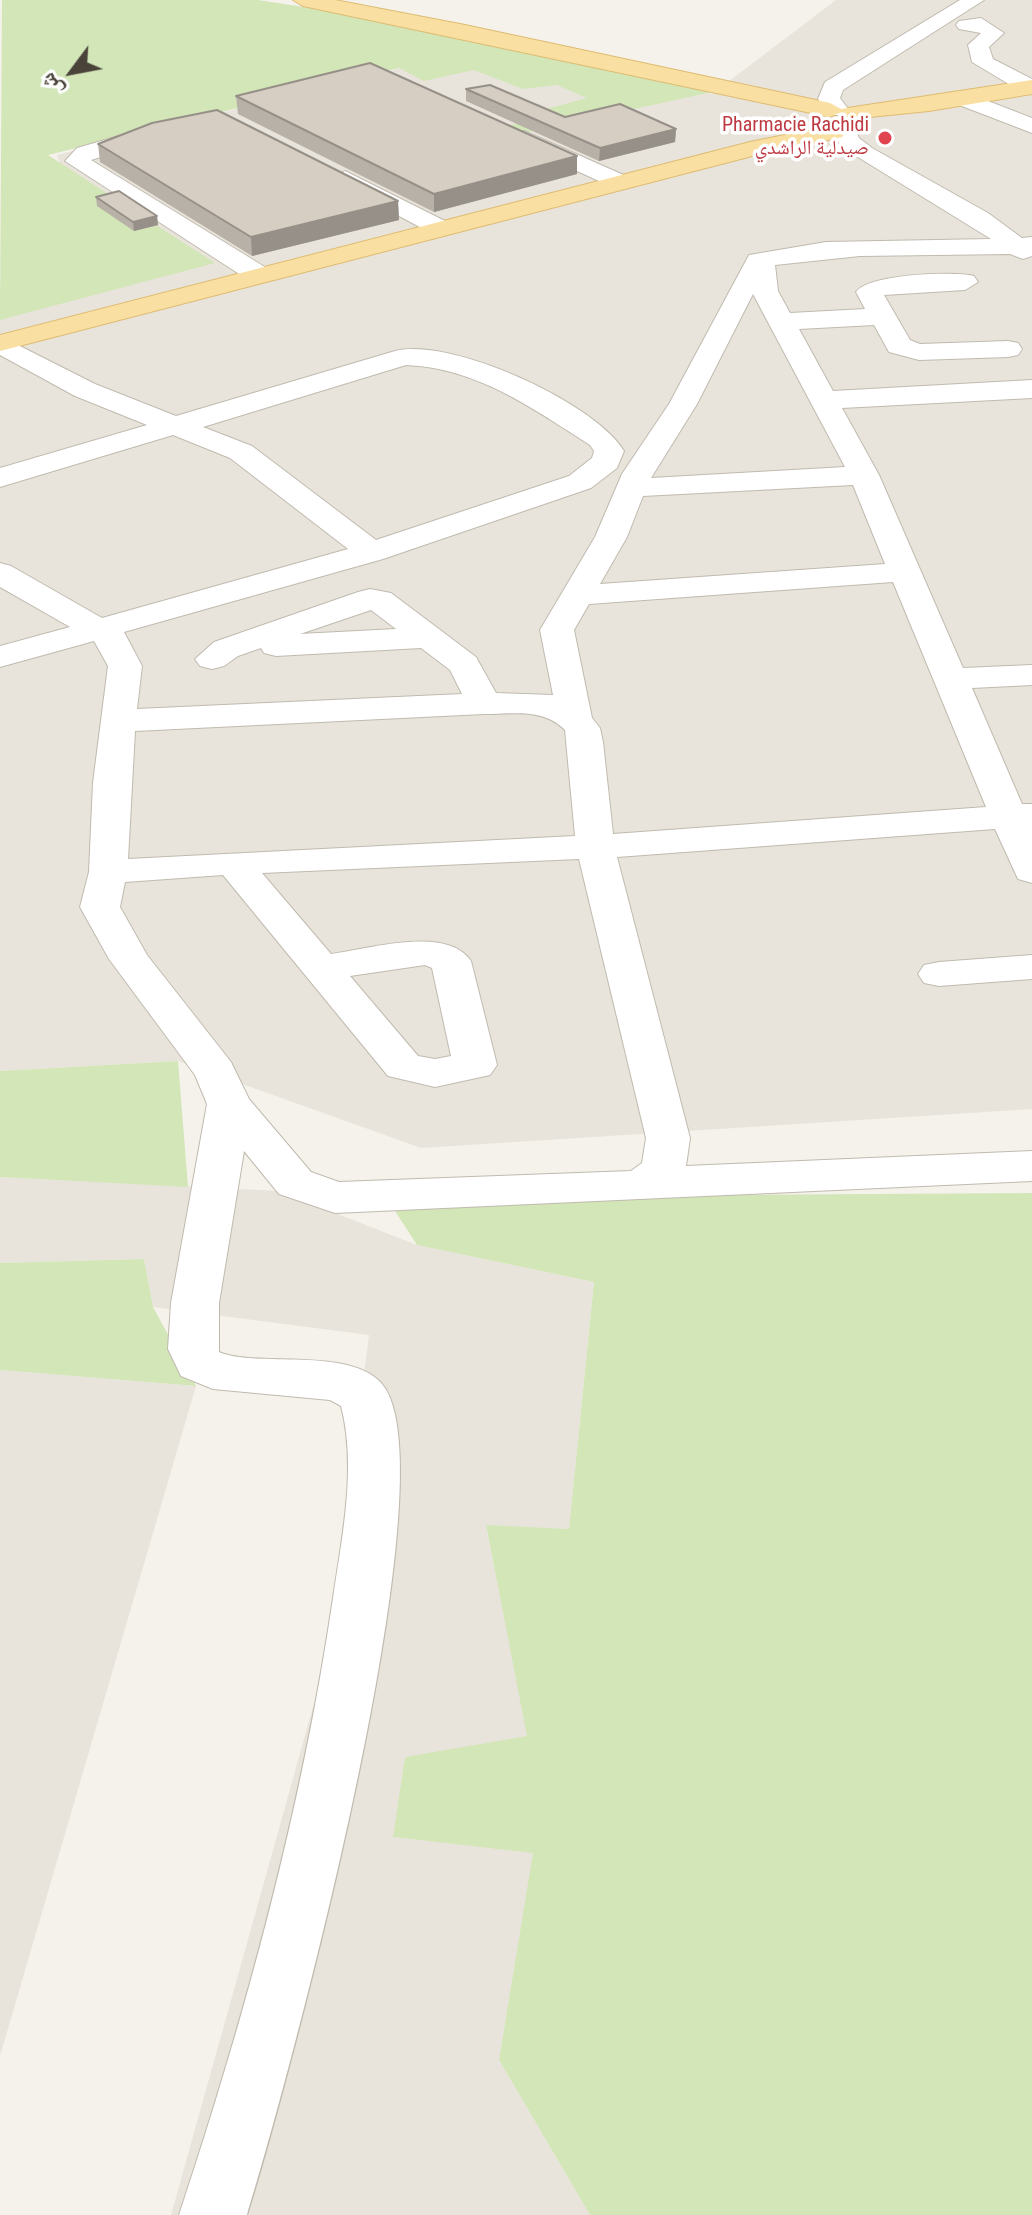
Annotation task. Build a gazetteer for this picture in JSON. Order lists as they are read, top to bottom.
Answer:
{
  "places": ["Pharmacie Rachidi صيدلية الراشدي"],
  "north": "bottom left"
}
